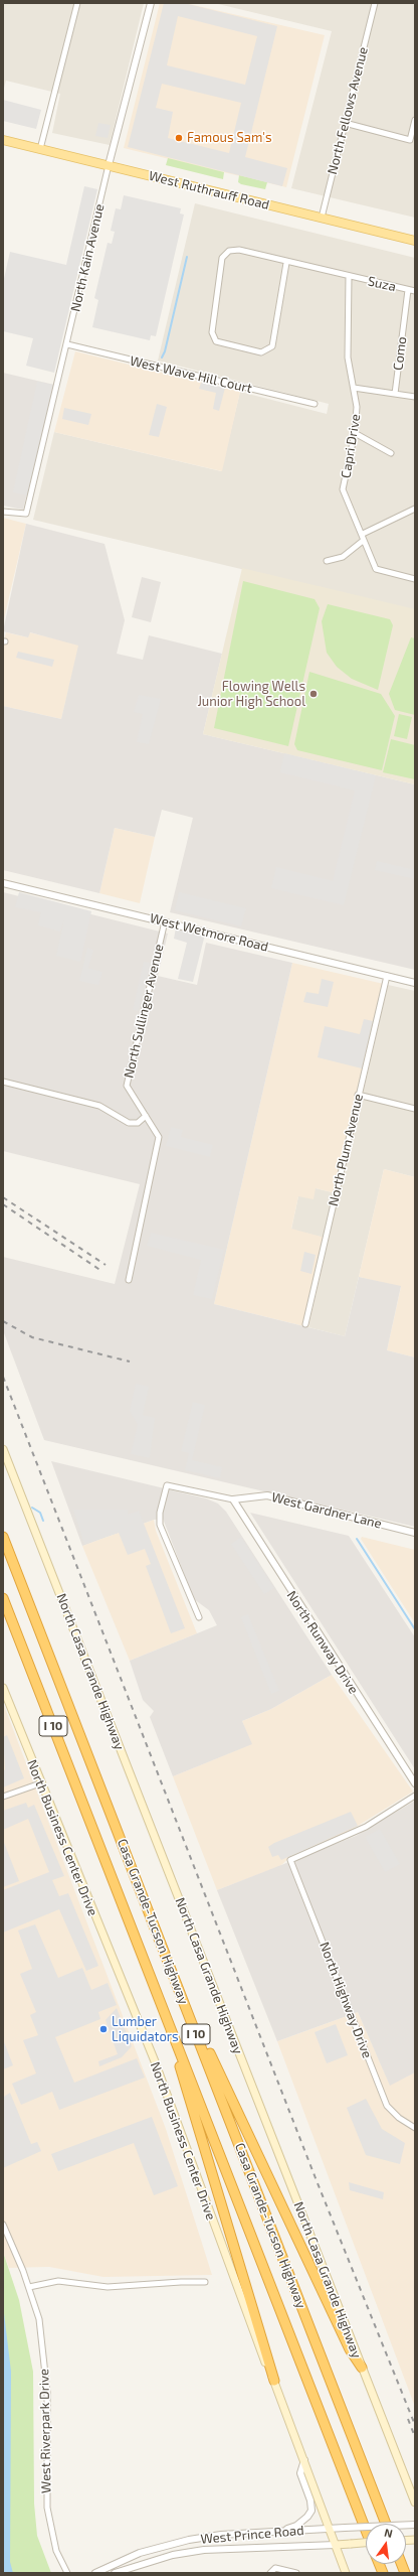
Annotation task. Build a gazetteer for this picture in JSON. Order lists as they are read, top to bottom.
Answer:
{
  "streets": {
    "highway": ["I 10", "Casa Grande-Tucson Highway"],
    "main road": [
      "West Ruthrauff Road",
      "North Casa Grande Highway",
      "North Business Center Drive",
      "West Prince Road"
    ],
    "street": [
      "North Fellows Avenue",
      "North Kain Avenue",
      "Suza",
      "Como",
      "West Wave Hill Court",
      "Capri Drive",
      "West Wetmore Road",
      "North Sullinger Avenue",
      "North Plum Avenue",
      "West Gardner Lane",
      "North Runway Drive",
      "North Highway Drive",
      "West Riverpark Drive"
    ]
  },
  "crossings": [
    ["North Fellows Avenue", "West Ruthrauff Road"],
    ["West Ruthrauff Road", "North Kain Avenue"],
    ["North Kain Avenue", "West Wave Hill Court"],
    ["Suza", "Como"],
    ["Suza", "Capri Drive"],
    ["West Wetmore Road", "North Sullinger Avenue"],
    ["West Wetmore Road", "North Plum Avenue"],
    ["West Gardner Lane", "North Runway Drive"],
    ["North Business Center Drive", "West Prince Road"]
  ],
  "places": ["Famous Sam's", "Flowing Wells Junior High School", "Lumber Liquidators"],
  "north": "top"
}
